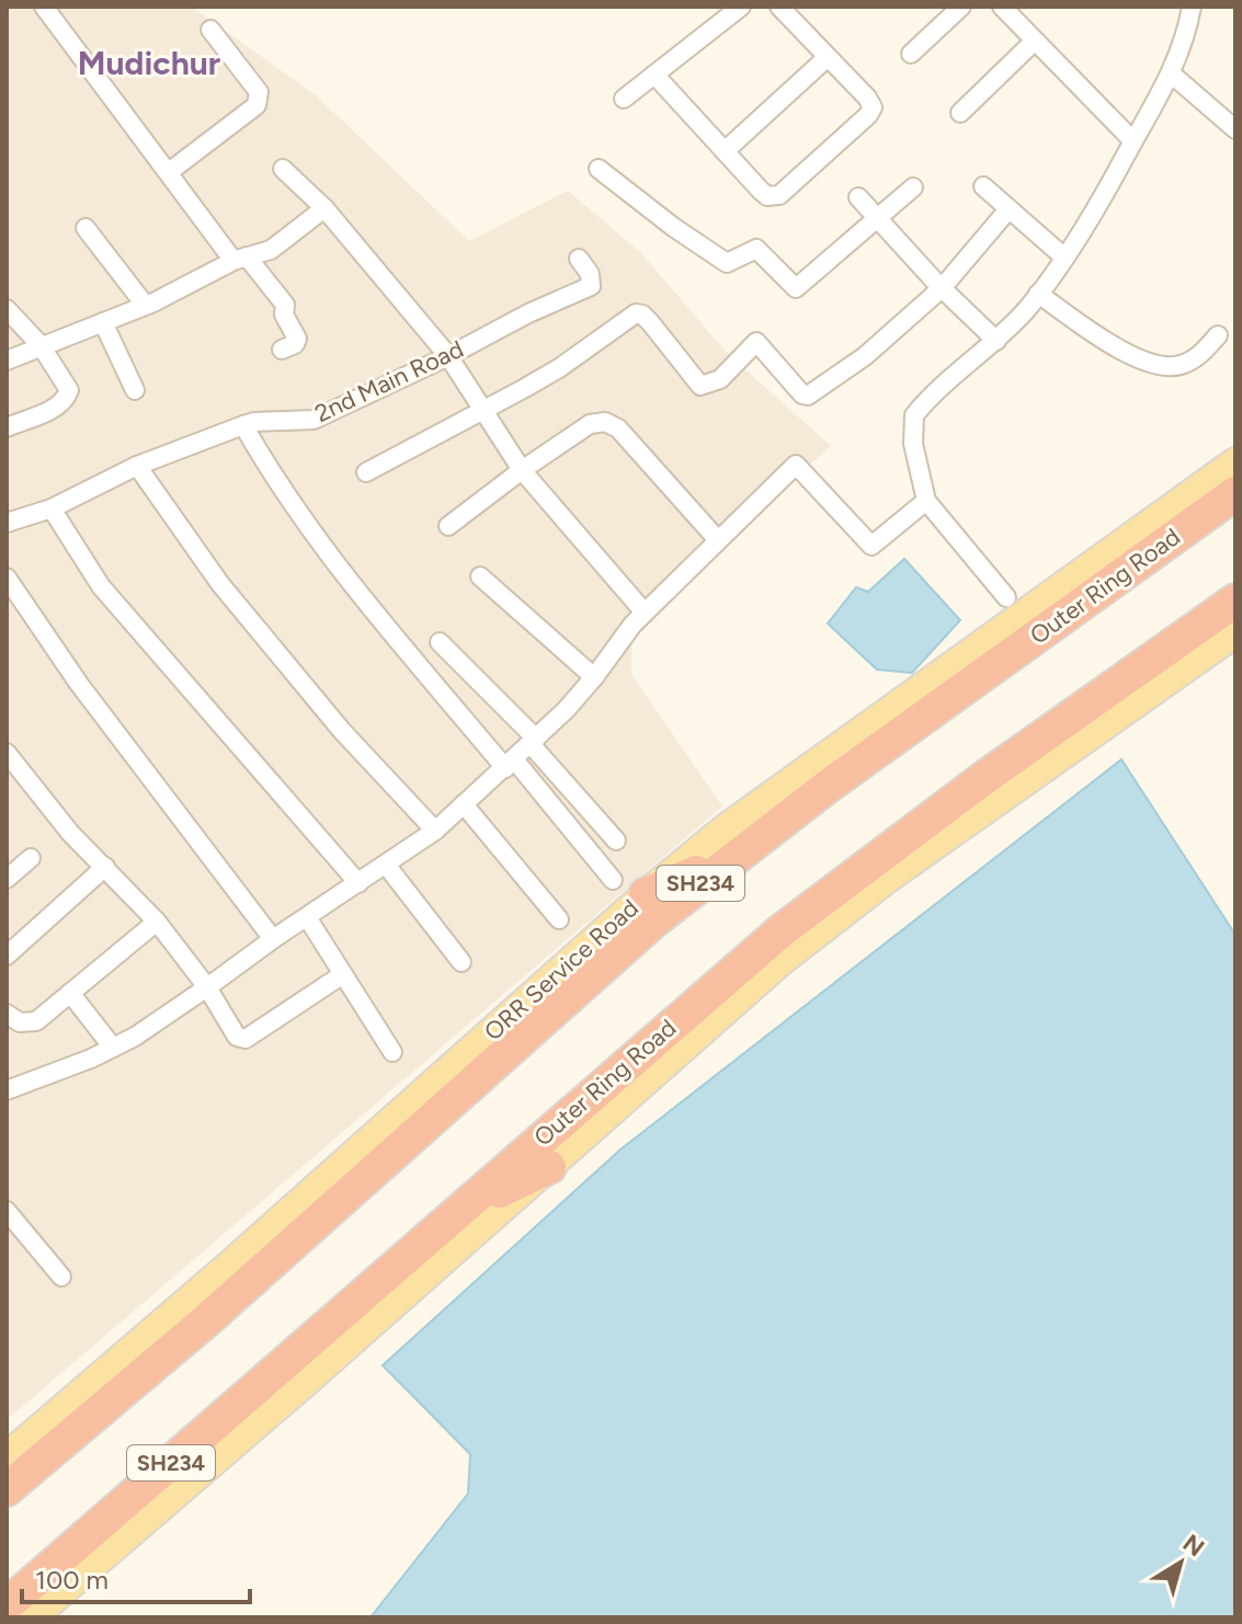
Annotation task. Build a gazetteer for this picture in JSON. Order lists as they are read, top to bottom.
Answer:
{
  "streets": {
    "highway": ["Outer Ring Road", "SH234"],
    "main road": ["ORR Service Road"],
    "street": ["2nd Main Road"]
  },
  "districts": ["Mudichur"],
  "scale_bar": "100 m",
  "north": "top right"
}
